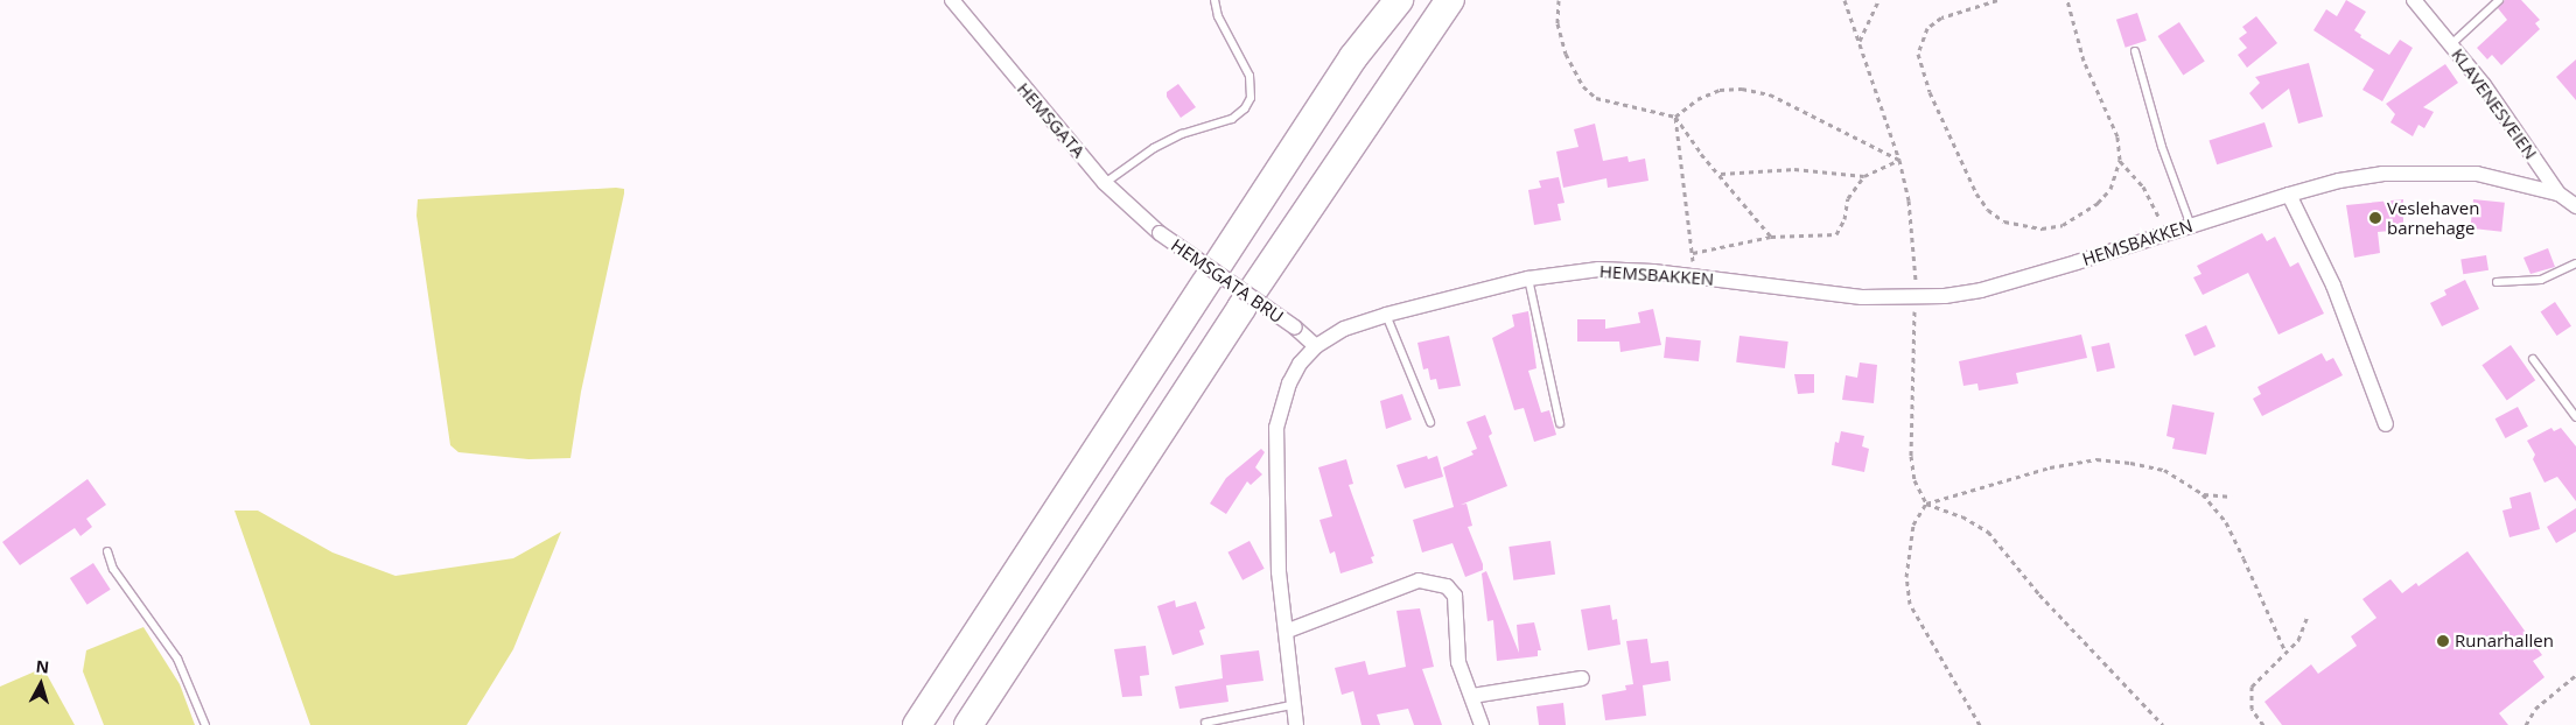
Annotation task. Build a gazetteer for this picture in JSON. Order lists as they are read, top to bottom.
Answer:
{
  "streets": {
    "street": [
      "KLAVENESVEIEN",
      "HEMSGATA",
      "HEMSBAKKEN",
      "HEMSGATA BRU"
    ]
  },
  "crossings": [
    ["KLAVENESVEIEN", "HEMSBAKKEN"],
    ["HEMSGATA", "HEMSGATA BRU"],
    ["HEMSBAKKEN", "HEMSGATA BRU"]
  ],
  "places": ["Veslehaven barnehage", "Runarhallen"],
  "north": "top"
}
